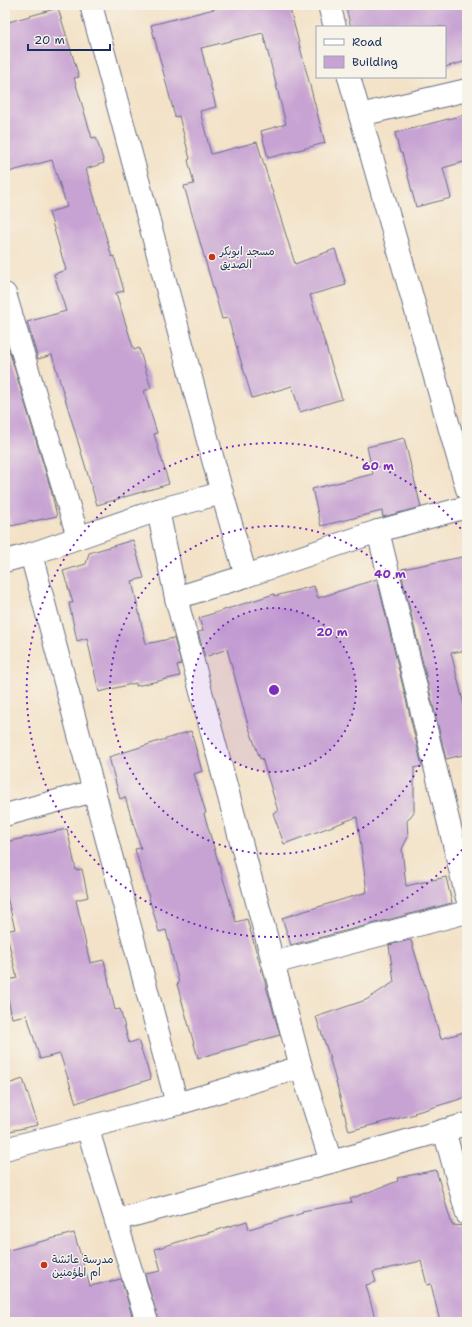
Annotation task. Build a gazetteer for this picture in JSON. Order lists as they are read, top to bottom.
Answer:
{
  "places": ["مسجد ابوبكر الصديق", "مدرسة عائشة ام المؤمنين"],
  "legend": ["Road", "Building"],
  "scale_bar": "20 m",
  "rings": ["60 m", "40 m", "20 m"]
}
